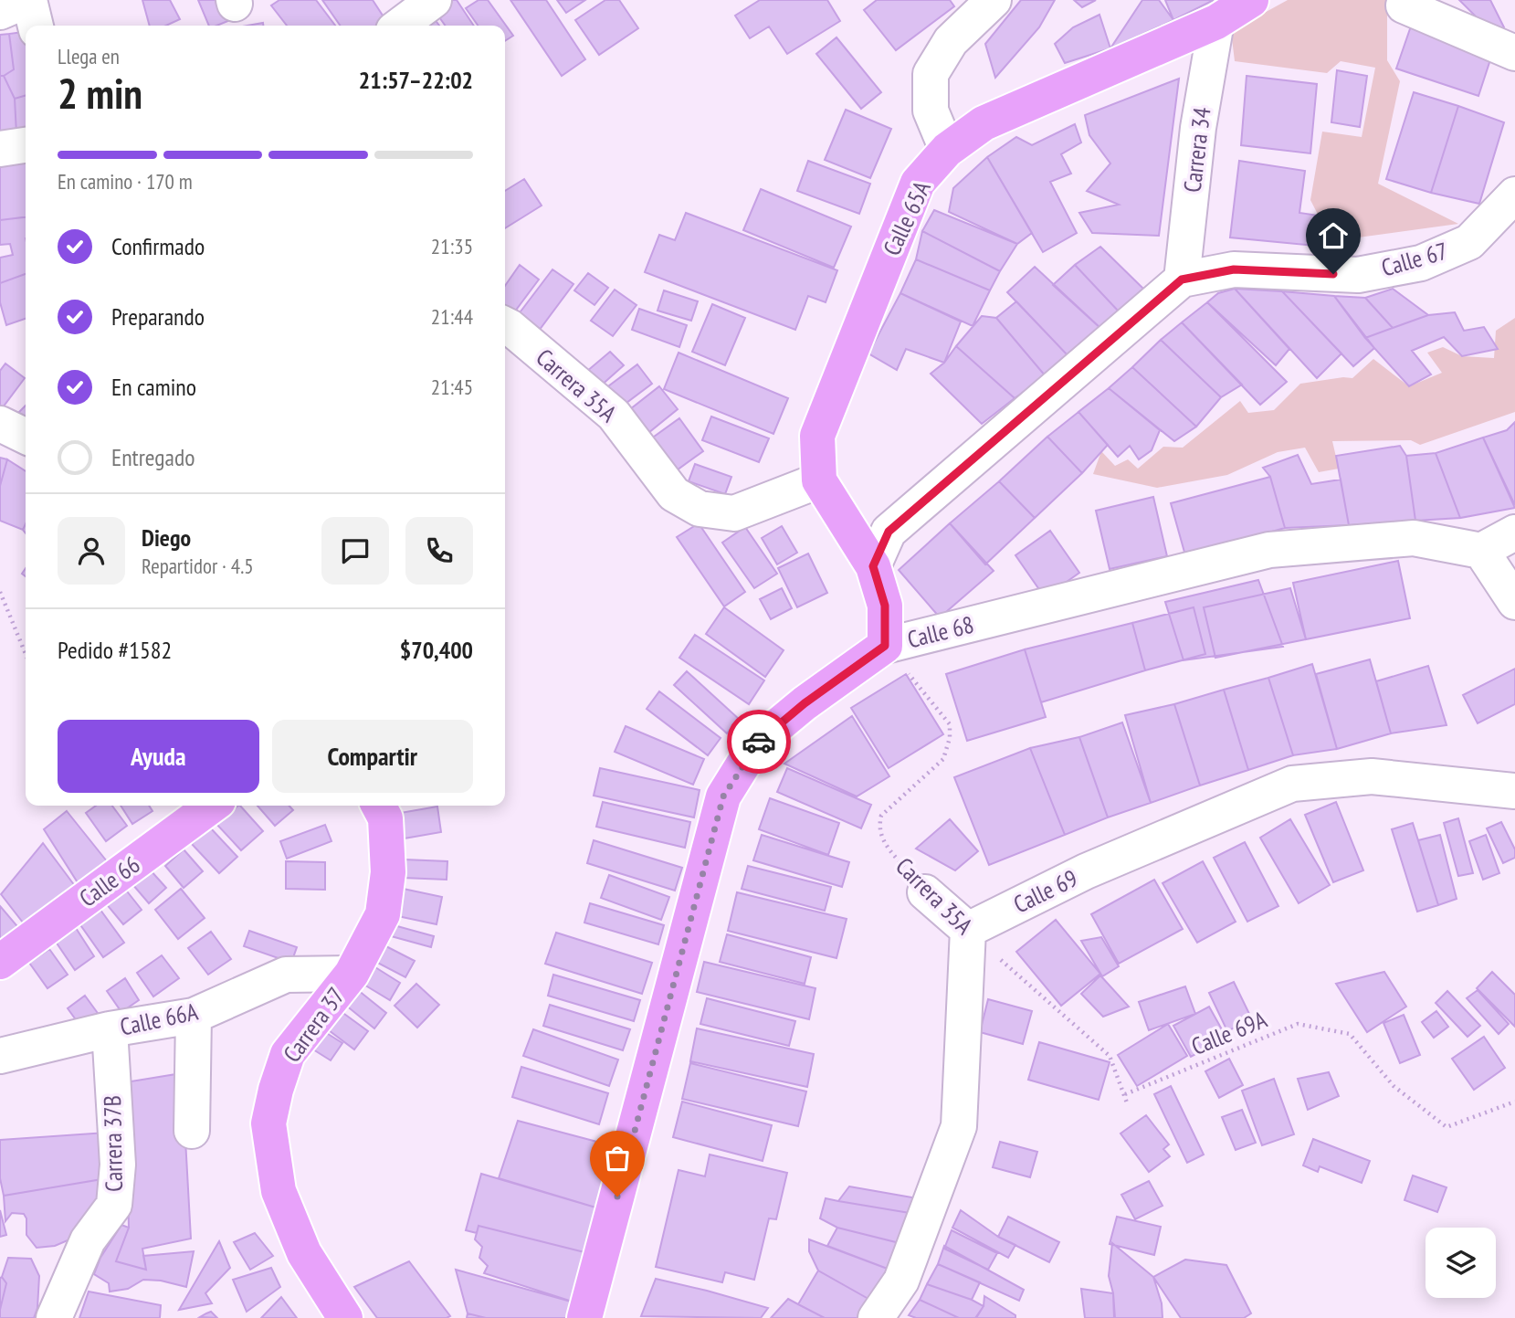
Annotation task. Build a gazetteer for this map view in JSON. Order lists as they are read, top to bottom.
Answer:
{
  "streets": {
    "main road": [
      "Calle 65A",
      "Calle 68",
      "Calle 66",
      "Carrera 37"
    ],
    "street": [
      "Carrera 34",
      "Calle 67",
      "Carrera 35A",
      "Calle 69",
      "Calle 66A",
      "Carrera 37B"
    ],
    "path": ["Calle 69A"]
  },
  "crossings": [
    ["Carrera 34", "Calle 65A"],
    ["Carrera 34", "Calle 67"],
    ["Calle 65A", "Calle 67"],
    ["Calle 65A", "Carrera 35A"],
    ["Carrera 35A", "Calle 68"],
    ["Carrera 35A", "Calle 69"],
    ["Carrera 35A", "Calle 69A"],
    ["Calle 66A", "Carrera 37"],
    ["Calle 66A", "Carrera 37B"]
  ],
  "page": {
    "heading": ["2 min", "Llega en", "21:57–22:02"],
    "panel": [
      "Diego",
      "Repartidor · 4.5",
      "Pedido #1582",
      "$70,400"
    ],
    "bar": "En camino · 170 m",
    "list": [
      ["Confirmado", "21:35"],
      ["Preparando", "21:44"],
      ["En camino", "21:45"],
      "Entregado"
    ],
    "buttons": ["Ayuda", "Compartir"]
  }
}
